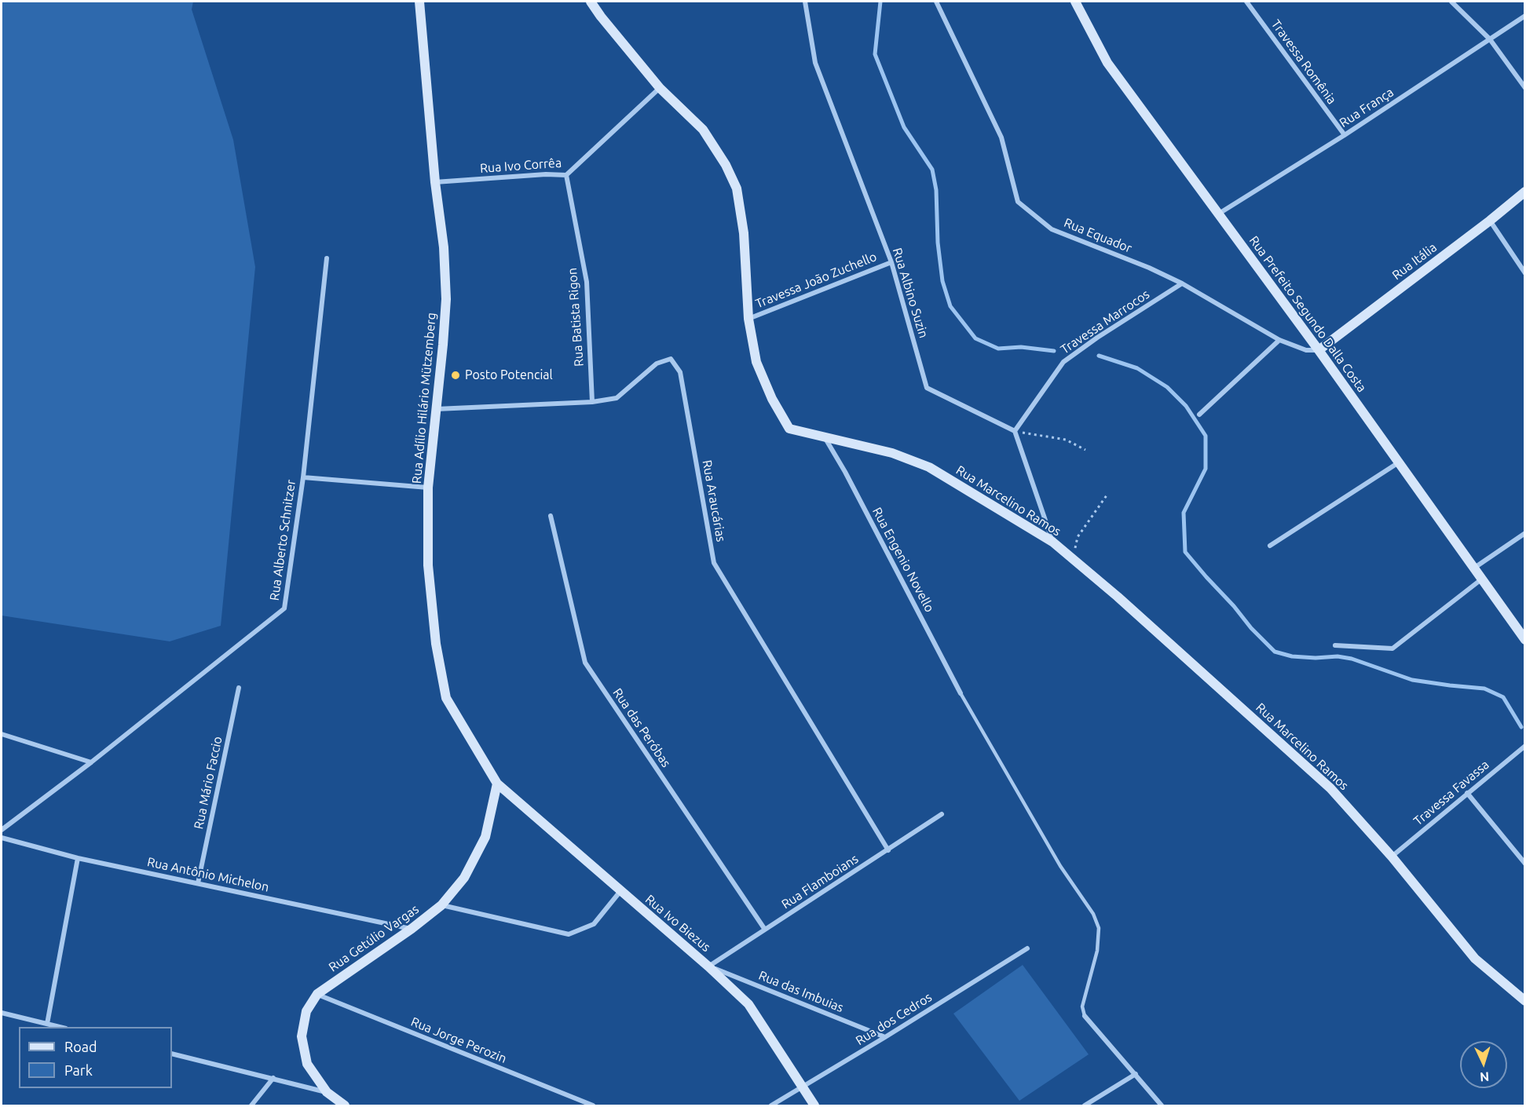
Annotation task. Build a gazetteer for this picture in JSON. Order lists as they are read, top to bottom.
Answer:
{
  "streets": {
    "main road": [
      "Rua Itália",
      "Rua Prefeito Segundo Dalla Costa",
      "Rua Adílio Hilário Mützemberg",
      "Rua Marcelino Ramos",
      "Rua Ivo Biezus",
      "Rua Getúlio Vargas"
    ],
    "street": [
      "Travessa Romênia",
      "Rua França",
      "Rua Ivo Corrêa",
      "Rua Equador",
      "Travessa João Zuchello",
      "Rua Albino Suzin",
      "Rua Batista Rigon",
      "Travessa Marrocos",
      "Rua Araucárias",
      "Rua Alberto Schnitzer",
      "Rua Engenio Novello",
      "Rua das Peróbas",
      "Rua Mário Faccio",
      "Travessa Favassa",
      "Rua Antônio Michelon",
      "Rua Flamboians",
      "Rua das Imbuias",
      "Rua dos Cedros",
      "Rua Jorge Perozin"
    ]
  },
  "crossings": [
    ["Travessa Romênia", "Rua França"],
    ["Rua França", "Rua Prefeito Segundo Dalla Costa"],
    ["Rua Ivo Corrêa", "Rua Batista Rigon"],
    ["Rua Ivo Corrêa", "Rua Adílio Hilário Mützemberg"],
    ["Rua Ivo Corrêa", "Rua Marcelino Ramos"],
    ["Rua Equador", "Rua Itália"],
    ["Rua Equador", "Rua Prefeito Segundo Dalla Costa"],
    ["Rua Equador", "Travessa Marrocos"],
    ["Rua Itália", "Rua Prefeito Segundo Dalla Costa"],
    ["Travessa João Zuchello", "Rua Albino Suzin"],
    ["Travessa João Zuchello", "Rua Marcelino Ramos"],
    ["Rua Albino Suzin", "Travessa Marrocos"],
    ["Rua Batista Rigon", "Rua Araucárias"],
    ["Rua Adílio Hilário Mützemberg", "Rua Araucárias"],
    ["Rua Adílio Hilário Mützemberg", "Rua Ivo Biezus"],
    ["Rua Adílio Hilário Mützemberg", "Rua Getúlio Vargas"],
    ["Rua Araucárias", "Rua Flamboians"],
    ["Rua Marcelino Ramos", "Rua Engenio Novello"],
    ["Rua Marcelino Ramos", "Travessa Favassa"],
    ["Rua das Peróbas", "Rua Flamboians"],
    ["Rua Mário Faccio", "Rua Antônio Michelon"],
    ["Rua Antônio Michelon", "Rua Getúlio Vargas"],
    ["Rua Flamboians", "Rua Ivo Biezus"],
    ["Rua Flamboians", "Rua das Imbuias"],
    ["Rua Ivo Biezus", "Rua Getúlio Vargas"],
    ["Rua Ivo Biezus", "Rua das Imbuias"],
    ["Rua Ivo Biezus", "Rua dos Cedros"],
    ["Rua Getúlio Vargas", "Rua Jorge Perozin"],
    ["Rua das Imbuias", "Rua dos Cedros"]
  ],
  "places": ["Posto Potencial"],
  "legend": ["Road", "Park"],
  "north": "bottom"
}
